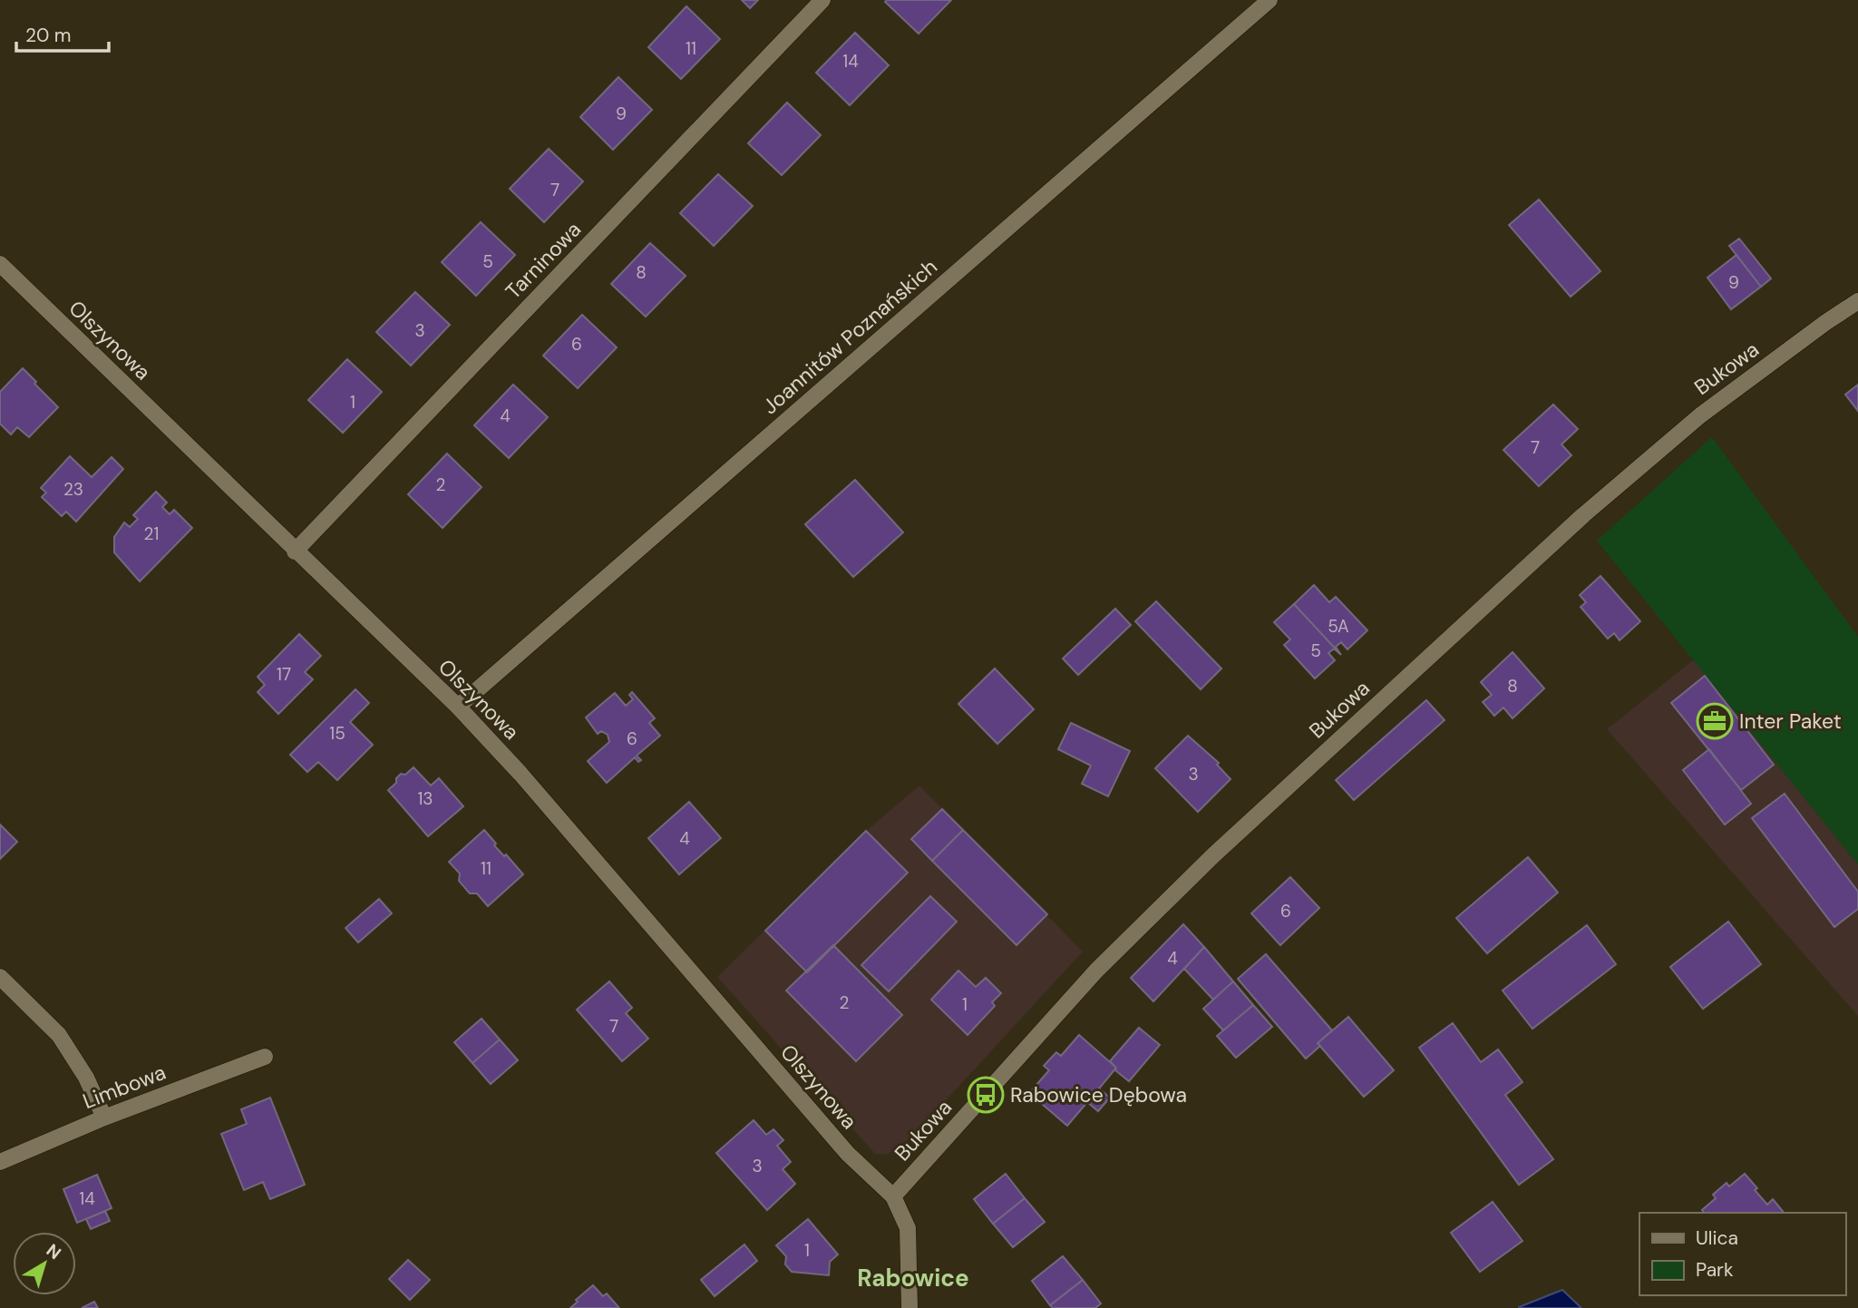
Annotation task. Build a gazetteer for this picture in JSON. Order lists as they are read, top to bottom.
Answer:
{
  "streets": {
    "street": [
      "Tarninowa",
      "Joannitów Poznańskich",
      "Olszynowa",
      "Bukowa",
      "Limbowa"
    ]
  },
  "crossings": [
    ["Tarninowa", "Olszynowa"],
    ["Joannitów Poznańskich", "Olszynowa"],
    ["Olszynowa", "Bukowa"]
  ],
  "districts": ["Rabowice"],
  "places": {
    "office": ["Inter Paket"],
    "bus stop": ["Rabowice Dębowa"]
  },
  "house_numbers": [
    "11",
    "14",
    "9",
    "7",
    "5",
    "8",
    "9",
    "3",
    "6",
    "1",
    "4",
    "7",
    "2",
    "23",
    "21",
    "5A",
    "5",
    "17",
    "8",
    "15",
    "6",
    "3",
    "13",
    "4",
    "11",
    "6",
    "4",
    "2",
    "1",
    "7",
    "3",
    "14",
    "1"
  ],
  "legend": ["Ulica", "Park"],
  "scale_bar": "20 m",
  "north": "top right"
}
